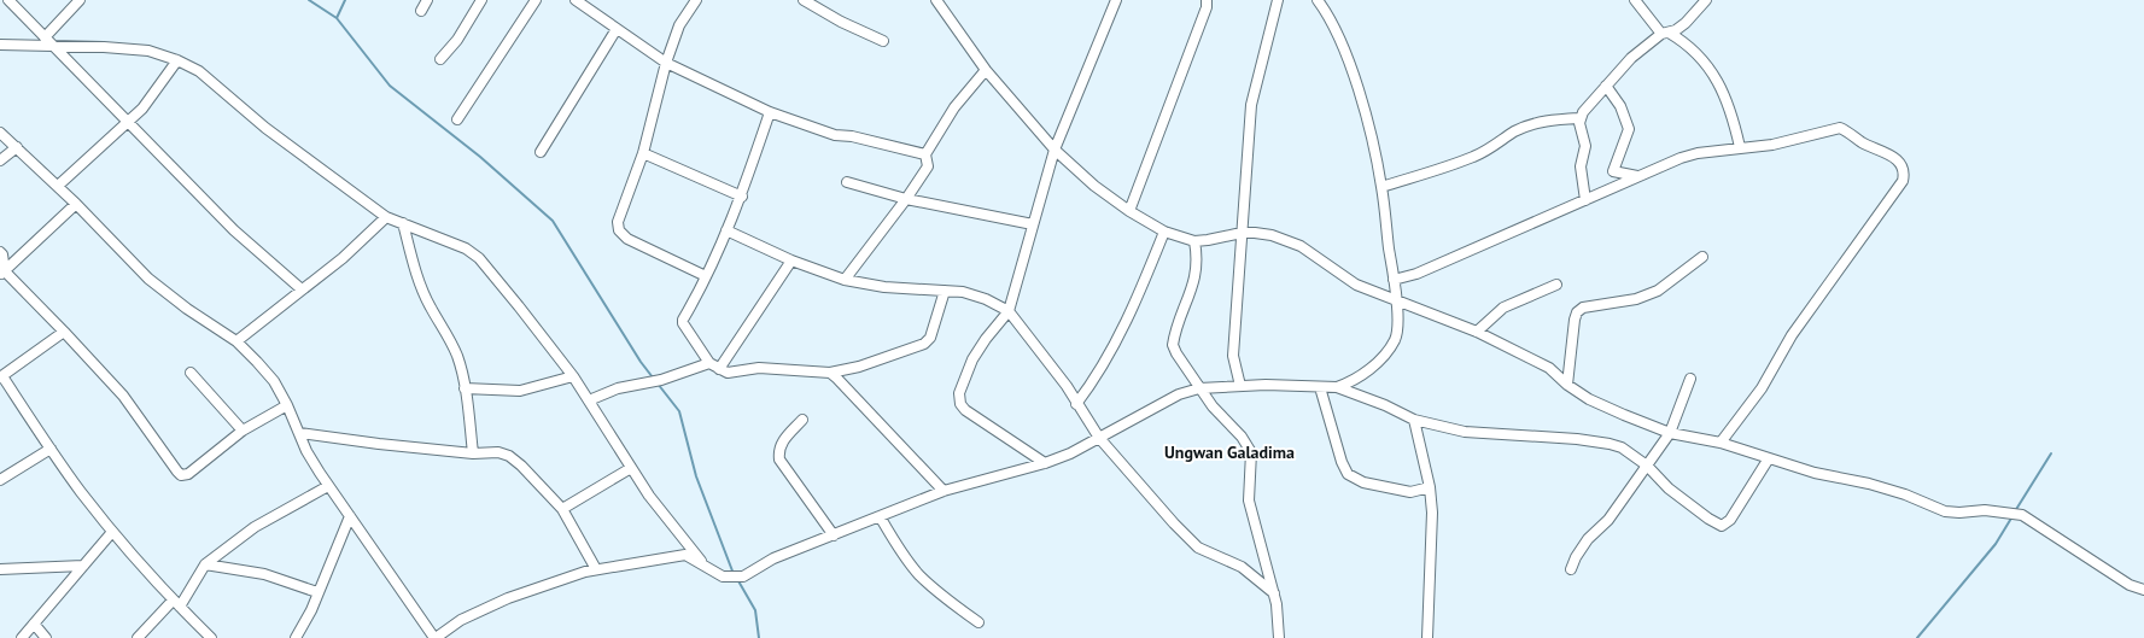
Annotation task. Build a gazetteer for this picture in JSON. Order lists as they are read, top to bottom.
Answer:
{
  "districts": ["Ungwan Galadima"]
}
